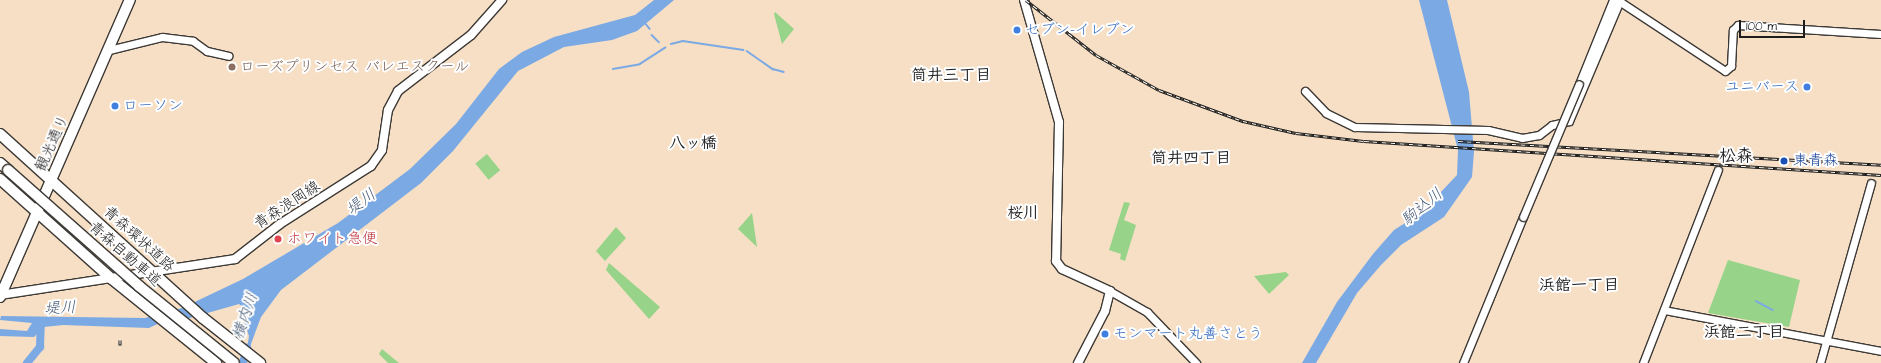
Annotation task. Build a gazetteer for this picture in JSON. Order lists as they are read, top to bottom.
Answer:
{
  "streets": {
    "highway": ["観光通り", "青森環状道路", "青森自動車道"],
    "main road": ["青森浪岡線"]
  },
  "crossings": [
    ["観光通り", "青森浪岡線"],
    ["観光通り", "青森環状道路"],
    ["青森浪岡線", "青森環状道路"]
  ],
  "districts": [
    "筒井三丁目",
    "八ッ橋",
    "松森",
    "筒井四丁目",
    "桜川",
    "浜館一丁目",
    "浜館二丁目"
  ],
  "water": ["堤川", "駒込川", "横内川"],
  "places": [
    "セブン-イレブン",
    "ローズプリンセス バレエスクール",
    "ユニバース",
    "ローソン",
    "東青森",
    "ホワイト急便",
    "モンマート丸善さとう"
  ],
  "scale_bar": "100 m"
}
